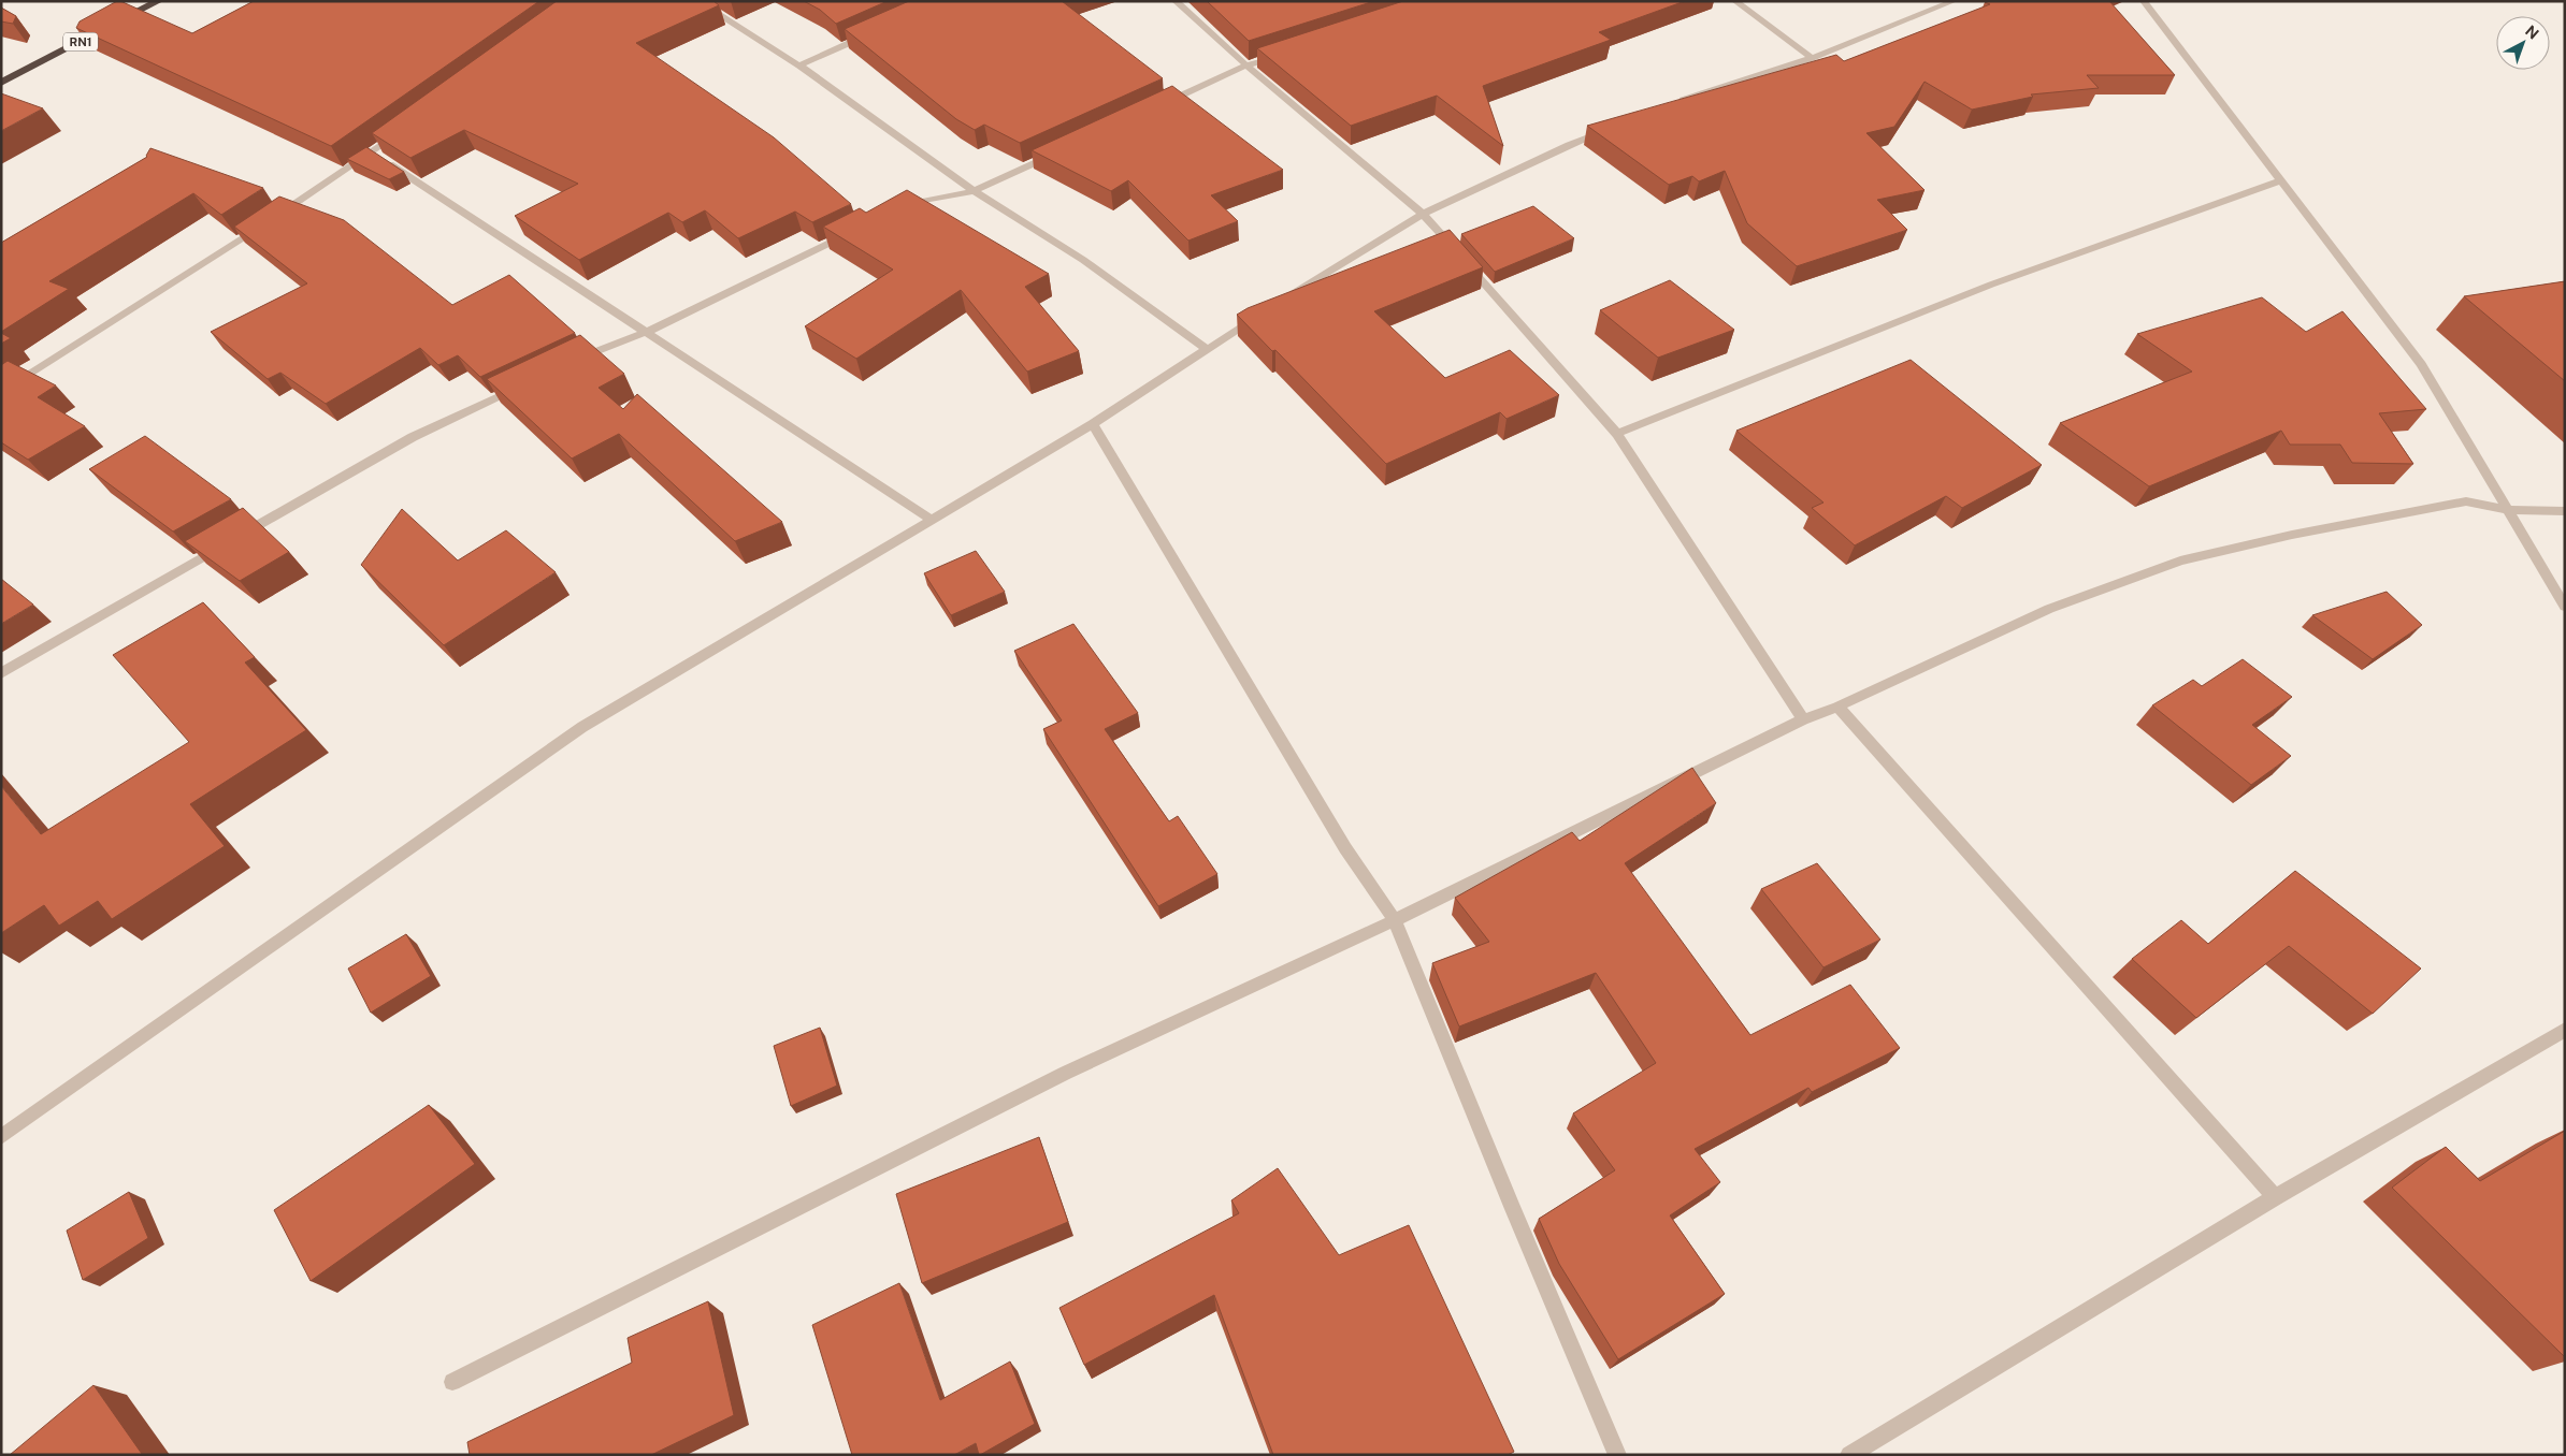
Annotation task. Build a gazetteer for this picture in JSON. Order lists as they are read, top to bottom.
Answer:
{
  "streets": {
    "highway": ["RN1"]
  },
  "north": "top right"
}
